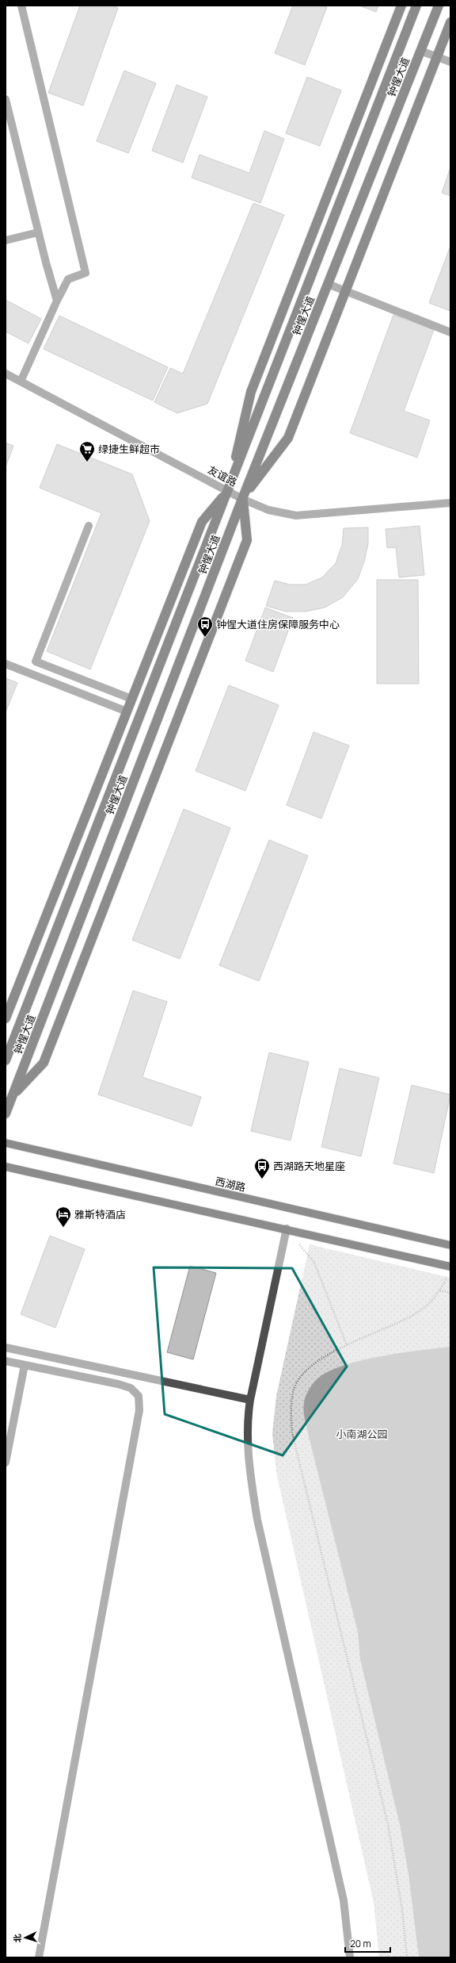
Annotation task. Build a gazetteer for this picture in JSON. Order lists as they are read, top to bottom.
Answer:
{
  "streets": {
    "highway": ["钟惺大道"],
    "main road": ["西湖路"],
    "street": ["友谊路"]
  },
  "crossings": [
    ["钟惺大道", "友谊路"]
  ],
  "parks": ["小南湖公园"],
  "places": {
    "supermarket": ["绿捷生鲜超市"],
    "bus stop": ["钟惺大道住房保障服务中心", "西湖路天地星座"],
    "hotel": ["雅斯特酒店"]
  },
  "scale_bar": "20 m",
  "north": "left"
}
